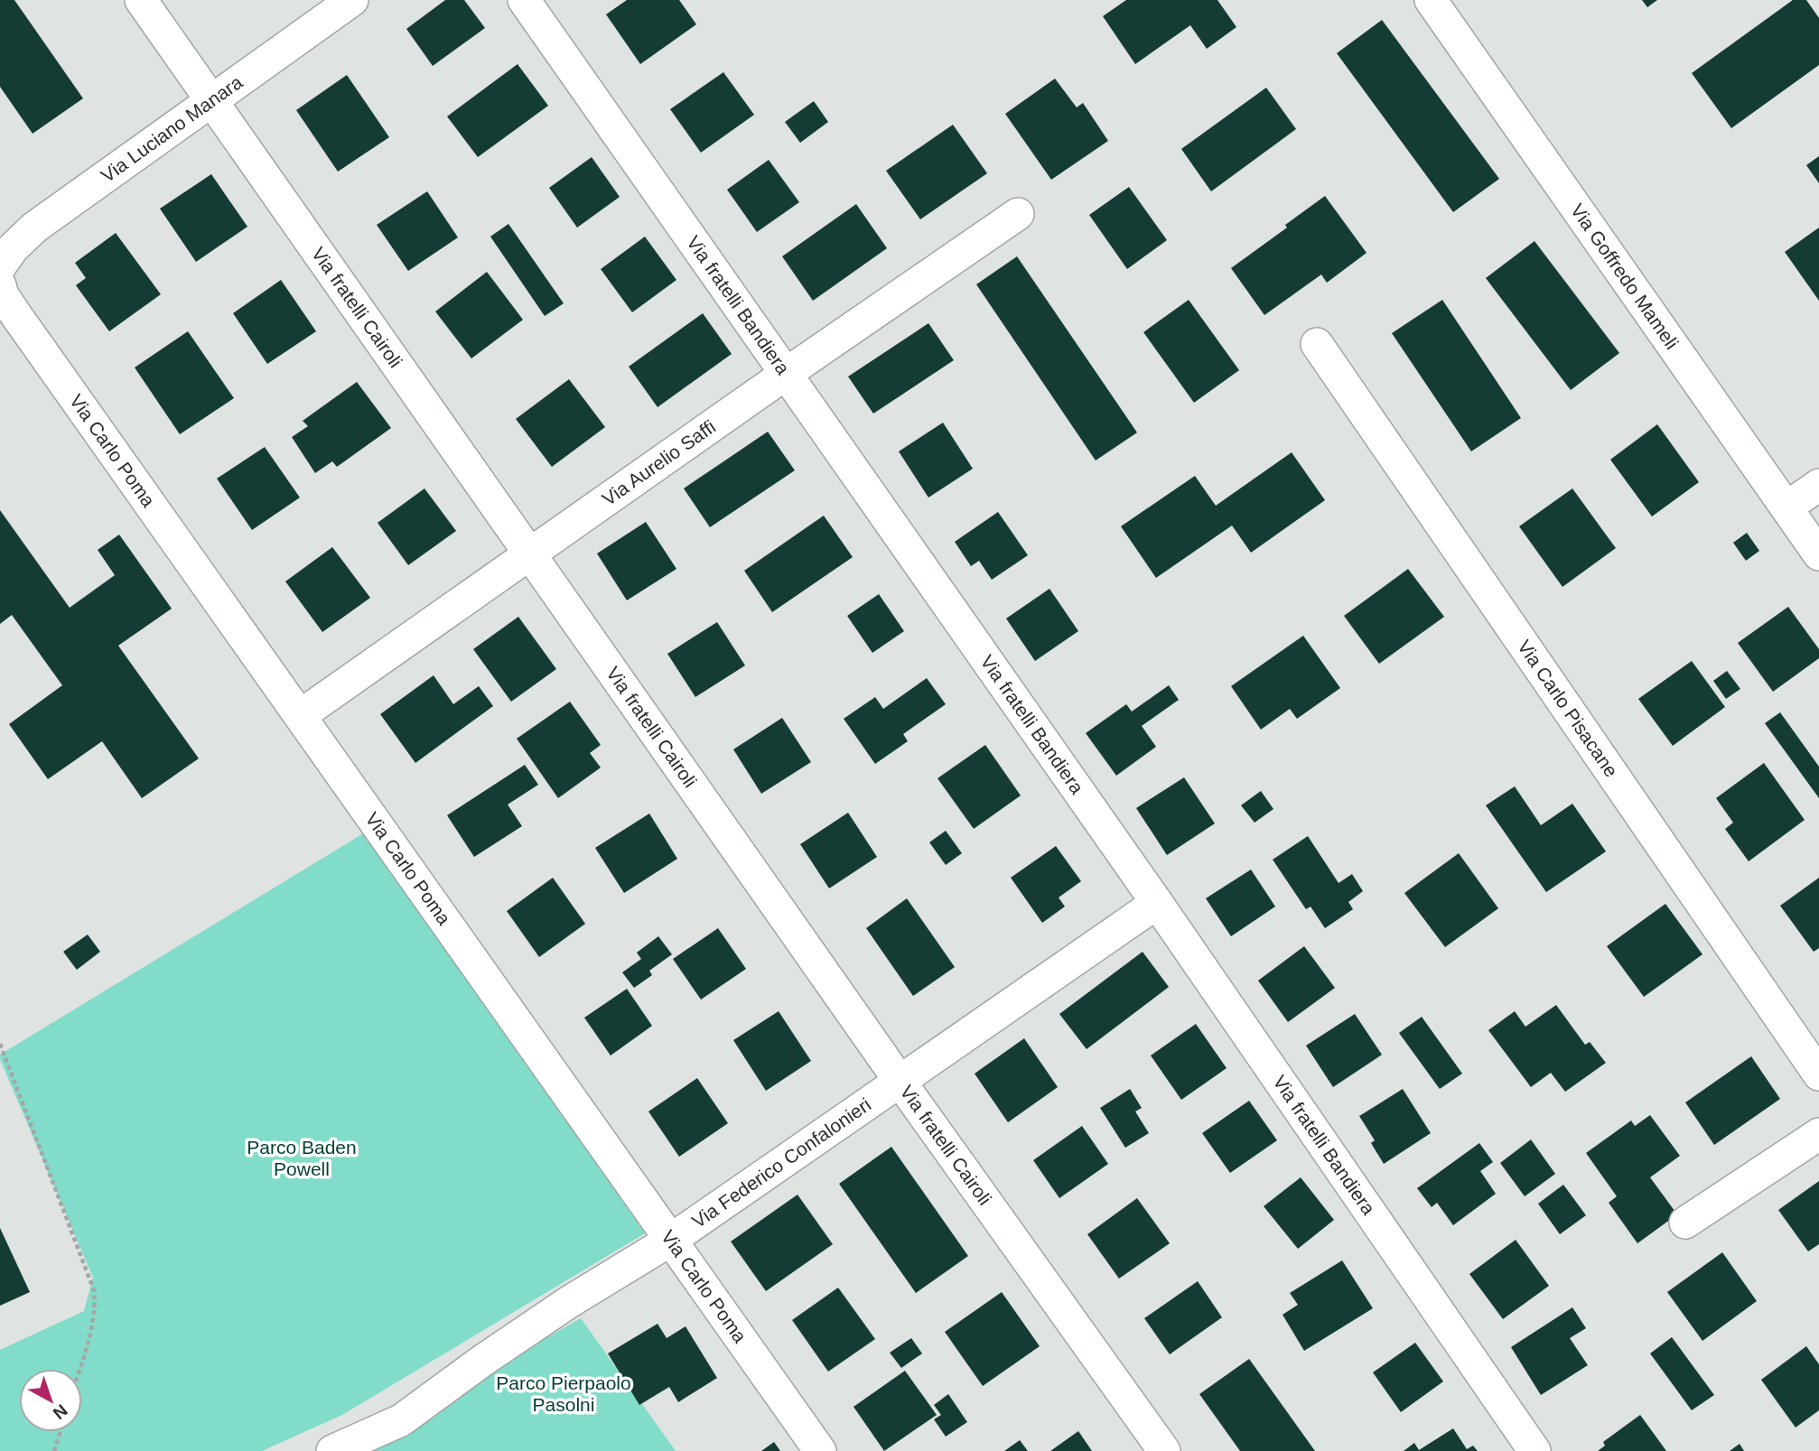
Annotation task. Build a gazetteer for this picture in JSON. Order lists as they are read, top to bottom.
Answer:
{
  "streets": {
    "street": [
      "Via Luciano Manara",
      "Via Goffredo Mameli",
      "Via fratelli Bandiera",
      "Via fratelli Cairoli",
      "Via Carlo Poma",
      "Via Aurelio Saffi",
      "Via Carlo Pisacane",
      "Via Federico Confalonieri"
    ]
  },
  "crossings": [
    ["Via Luciano Manara", "Via fratelli Cairoli"],
    ["Via fratelli Bandiera", "Via Aurelio Saffi"],
    ["Via fratelli Bandiera", "Via Federico Confalonieri"],
    ["Via fratelli Cairoli", "Via Aurelio Saffi"],
    ["Via fratelli Cairoli", "Via Federico Confalonieri"],
    ["Via Carlo Poma", "Via Aurelio Saffi"],
    ["Via Carlo Poma", "Via Federico Confalonieri"]
  ],
  "parks": ["Parco Baden Powell", "Parco Pierpaolo Pasolni"],
  "north": "bottom right"
}
